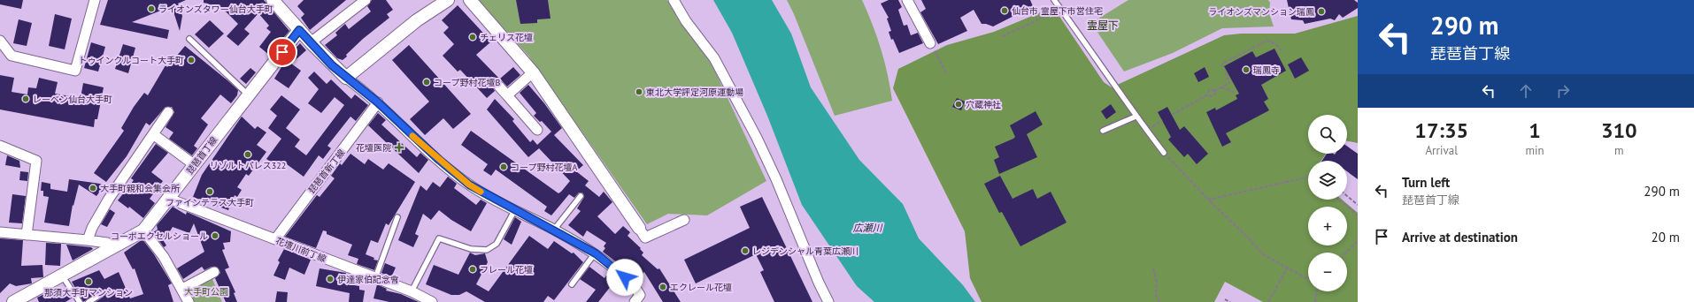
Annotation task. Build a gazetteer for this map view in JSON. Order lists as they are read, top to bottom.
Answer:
{
  "streets": {
    "street": ["琵琶首丁線", "琵琶首新丁線", "花壇川前丁線"]
  },
  "crossings": [
    ["琵琶首丁線", "花壇川前丁線"],
    ["琵琶首新丁線", "花壇川前丁線"]
  ],
  "districts": ["霊屋下"],
  "water": ["広瀬川"],
  "parks": ["大手町公園"],
  "places": {
    "other": [
      "ライオンズタワー仙台大手町",
      "仙台市 霊屋下市営住宅",
      "ライオンズマンション瑞鳳",
      "チェリス花壇",
      "トゥインクルコート大手町",
      "瑞鳳寺",
      "コープ野村花壇B",
      "東北大学評定河原運動場",
      "レーベン仙台大手町",
      "穴蔵神社",
      "リゾルトパレス322",
      "コープ野村花壇A",
      "大手町親和会集会所",
      "ファインテラス大手町",
      "コーポエクセルショール",
      "レジデンシャル青葉広瀬川",
      "フレール花壇",
      "伊達家伯記念會",
      "那須大手町マンション",
      "エクレール花壇"
    ],
    "health": ["花壇医院"]
  },
  "page": {
    "turn": ["290 m", "琵琶首丁線"],
    "eta": [
      "17:35",
      "Arrival",
      "1",
      "min",
      "310",
      "m"
    ],
    "map_buttons": ["+", "−"],
    "list": [
      {
        "name": "Turn left",
        "note": "琵琶首丁線",
        "value": "290 m"
      },
      {
        "name": "Arrive at destination",
        "value": "20 m"
      }
    ]
  }
}
